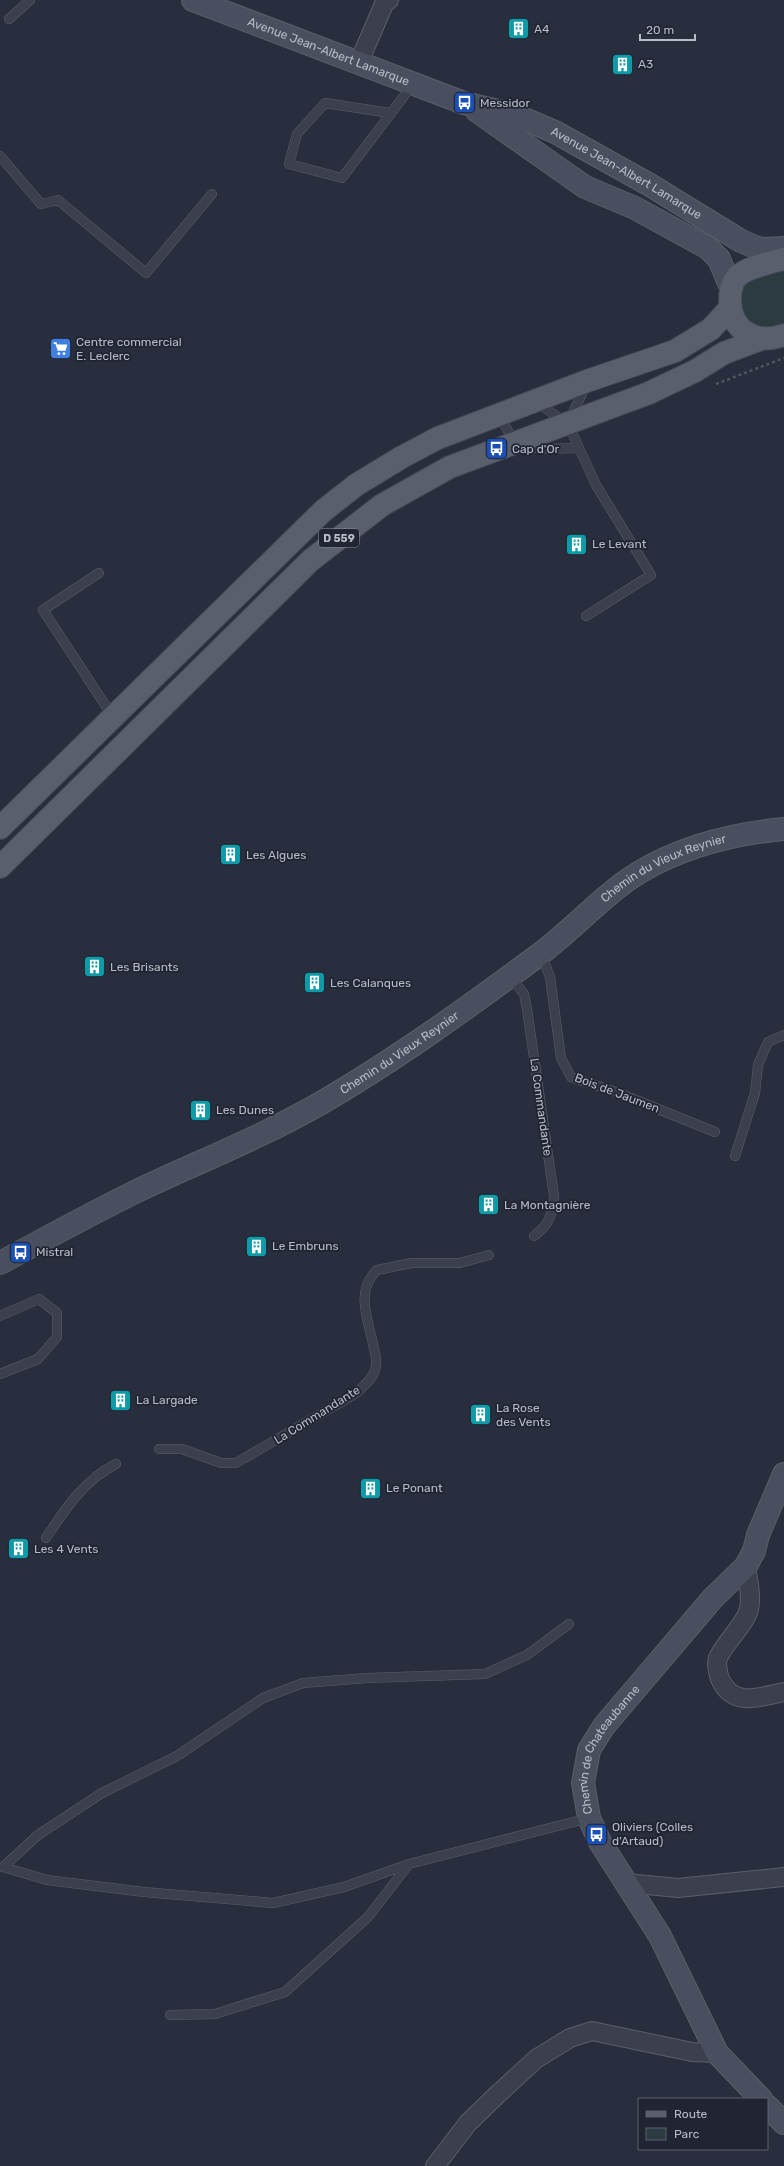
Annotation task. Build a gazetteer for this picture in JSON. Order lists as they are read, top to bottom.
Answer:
{
  "streets": {
    "main road": ["D 559"],
    "street": ["Avenue Jean-Albert Lamarque", "Chemin du Vieux Reynier", "Chemin de Chateaubanne"],
    "lane": ["Bois de Jaumen", "La Commandante"]
  },
  "crossings": [
    ["Avenue Jean-Albert Lamarque", "D 559"],
    ["Chemin du Vieux Reynier", "Bois de Jaumen"],
    ["Chemin du Vieux Reynier", "La Commandante"]
  ],
  "places": {
    "building": [
      "A4",
      "A3",
      "Le Levant",
      "Les Algues",
      "Les Brisants",
      "Les Calanques",
      "Les Dunes",
      "La Montagnière",
      "Le Embruns",
      "La Largade",
      "La Rose des Vents",
      "Le Ponant",
      "Les 4 Vents"
    ],
    "bus stop": [
      "Messidor",
      "Cap d'Or",
      "Mistral",
      "Oliviers (Colles d'Artaud)"
    ],
    "supermarket": ["Centre commercial E. Leclerc"]
  },
  "legend": ["Route", "Parc"],
  "scale_bar": "20 m"
}
